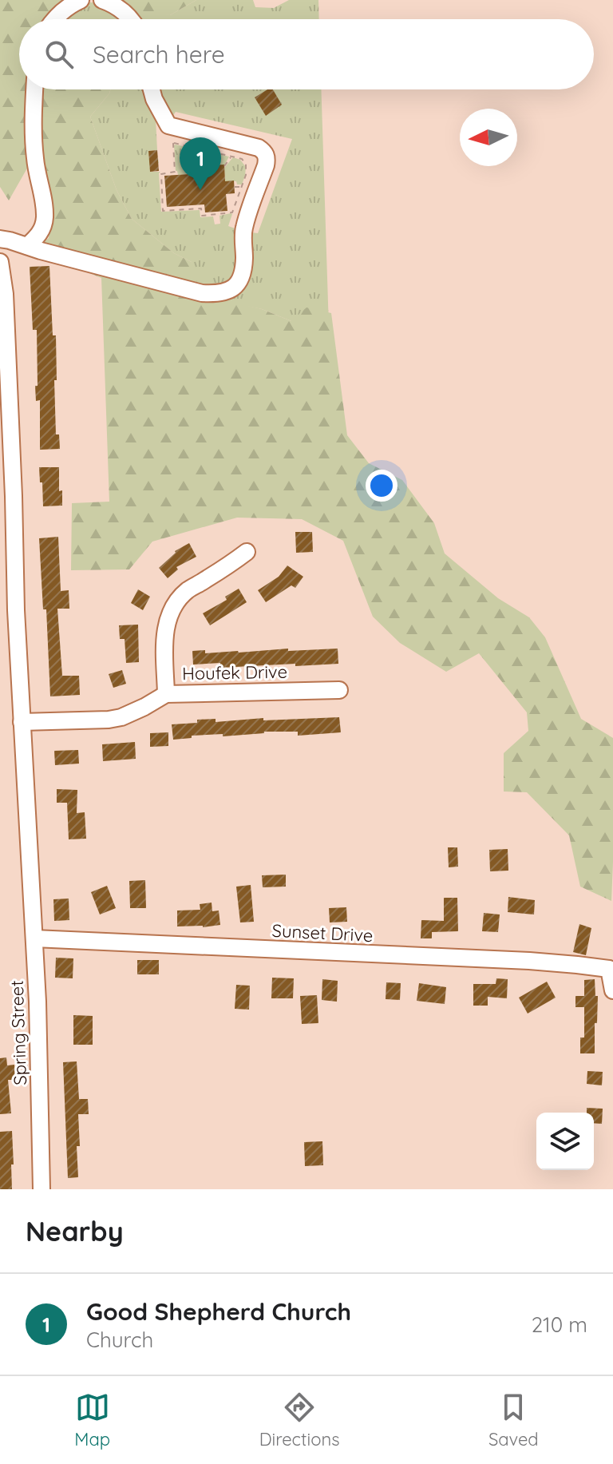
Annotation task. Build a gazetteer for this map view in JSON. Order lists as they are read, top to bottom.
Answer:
{
  "streets": {
    "street": ["Houfek Drive", "Sunset Drive", "Spring Street"]
  },
  "crossings": [
    ["Houfek Drive", "Spring Street"],
    ["Sunset Drive", "Spring Street"]
  ],
  "north": "left",
  "page": {
    "search": "Search here",
    "pins": "1",
    "heading": "Nearby",
    "list": [
      {
        "mark": "1",
        "name": "Good Shepherd Church",
        "note": "Church",
        "value": "210 m"
      }
    ],
    "nav": ["Map", "Directions", "Saved"]
  }
}
